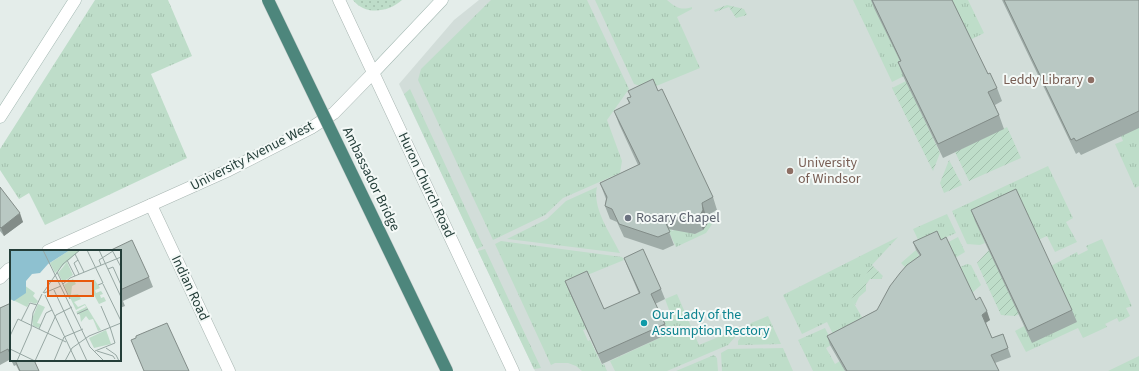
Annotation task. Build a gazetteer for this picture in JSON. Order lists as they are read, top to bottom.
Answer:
{
  "streets": {
    "highway": ["Ambassador Bridge"],
    "street": ["University Avenue West", "Huron Church Road", "Indian Road"]
  },
  "crossings": [
    ["University Avenue West", "Huron Church Road"],
    ["University Avenue West", "Indian Road"]
  ],
  "places": [
    "Leddy Library",
    "University of Windsor",
    "Rosary Chapel",
    "Our Lady of the Assumption Rectory"
  ]
}
